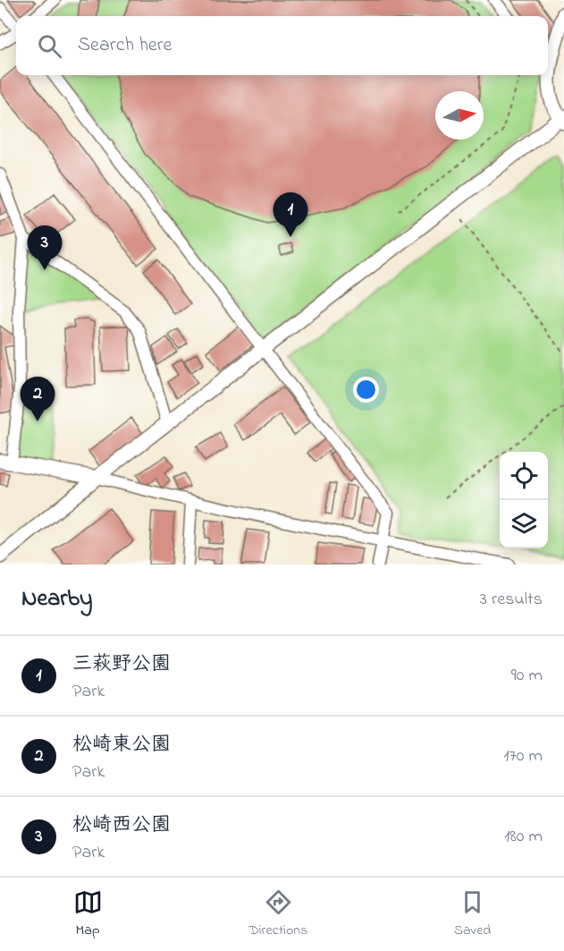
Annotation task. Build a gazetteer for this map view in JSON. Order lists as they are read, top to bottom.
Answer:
{
  "north": "right",
  "page": {
    "search": "Search here",
    "pins": ["1", "3", "2"],
    "heading": ["Nearby", "3 results"],
    "list": [
      {
        "mark": "1",
        "name": "三萩野公園",
        "note": "Park",
        "value": "90 m"
      },
      {
        "mark": "2",
        "name": "松崎東公園",
        "note": "Park",
        "value": "170 m"
      },
      {
        "mark": "3",
        "name": "松崎西公園",
        "note": "Park",
        "value": "180 m"
      }
    ],
    "nav": ["Map", "Directions", "Saved"]
  }
}
